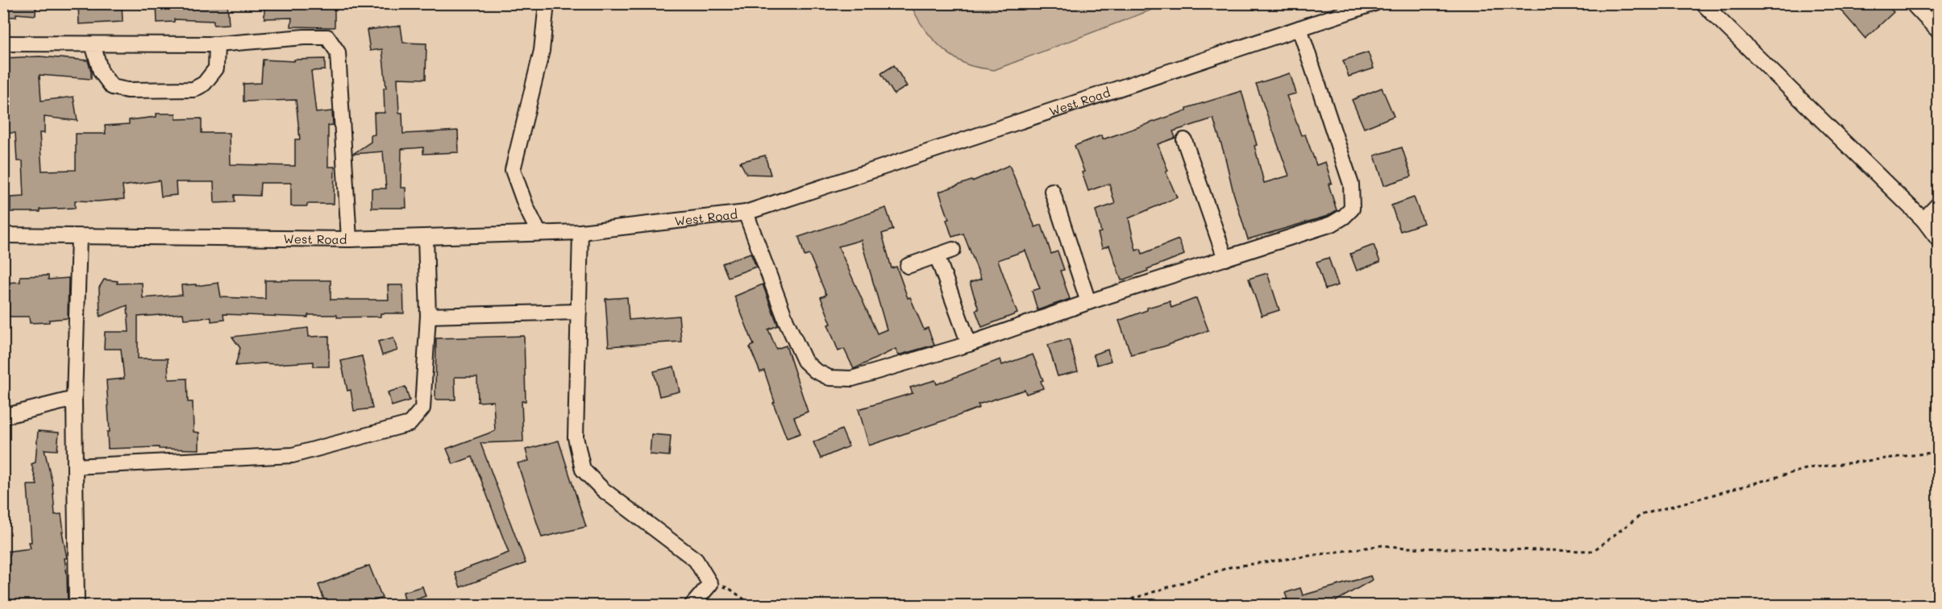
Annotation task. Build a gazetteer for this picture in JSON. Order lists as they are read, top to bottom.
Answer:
{
  "streets": {
    "street": ["West Road"]
  }
}
